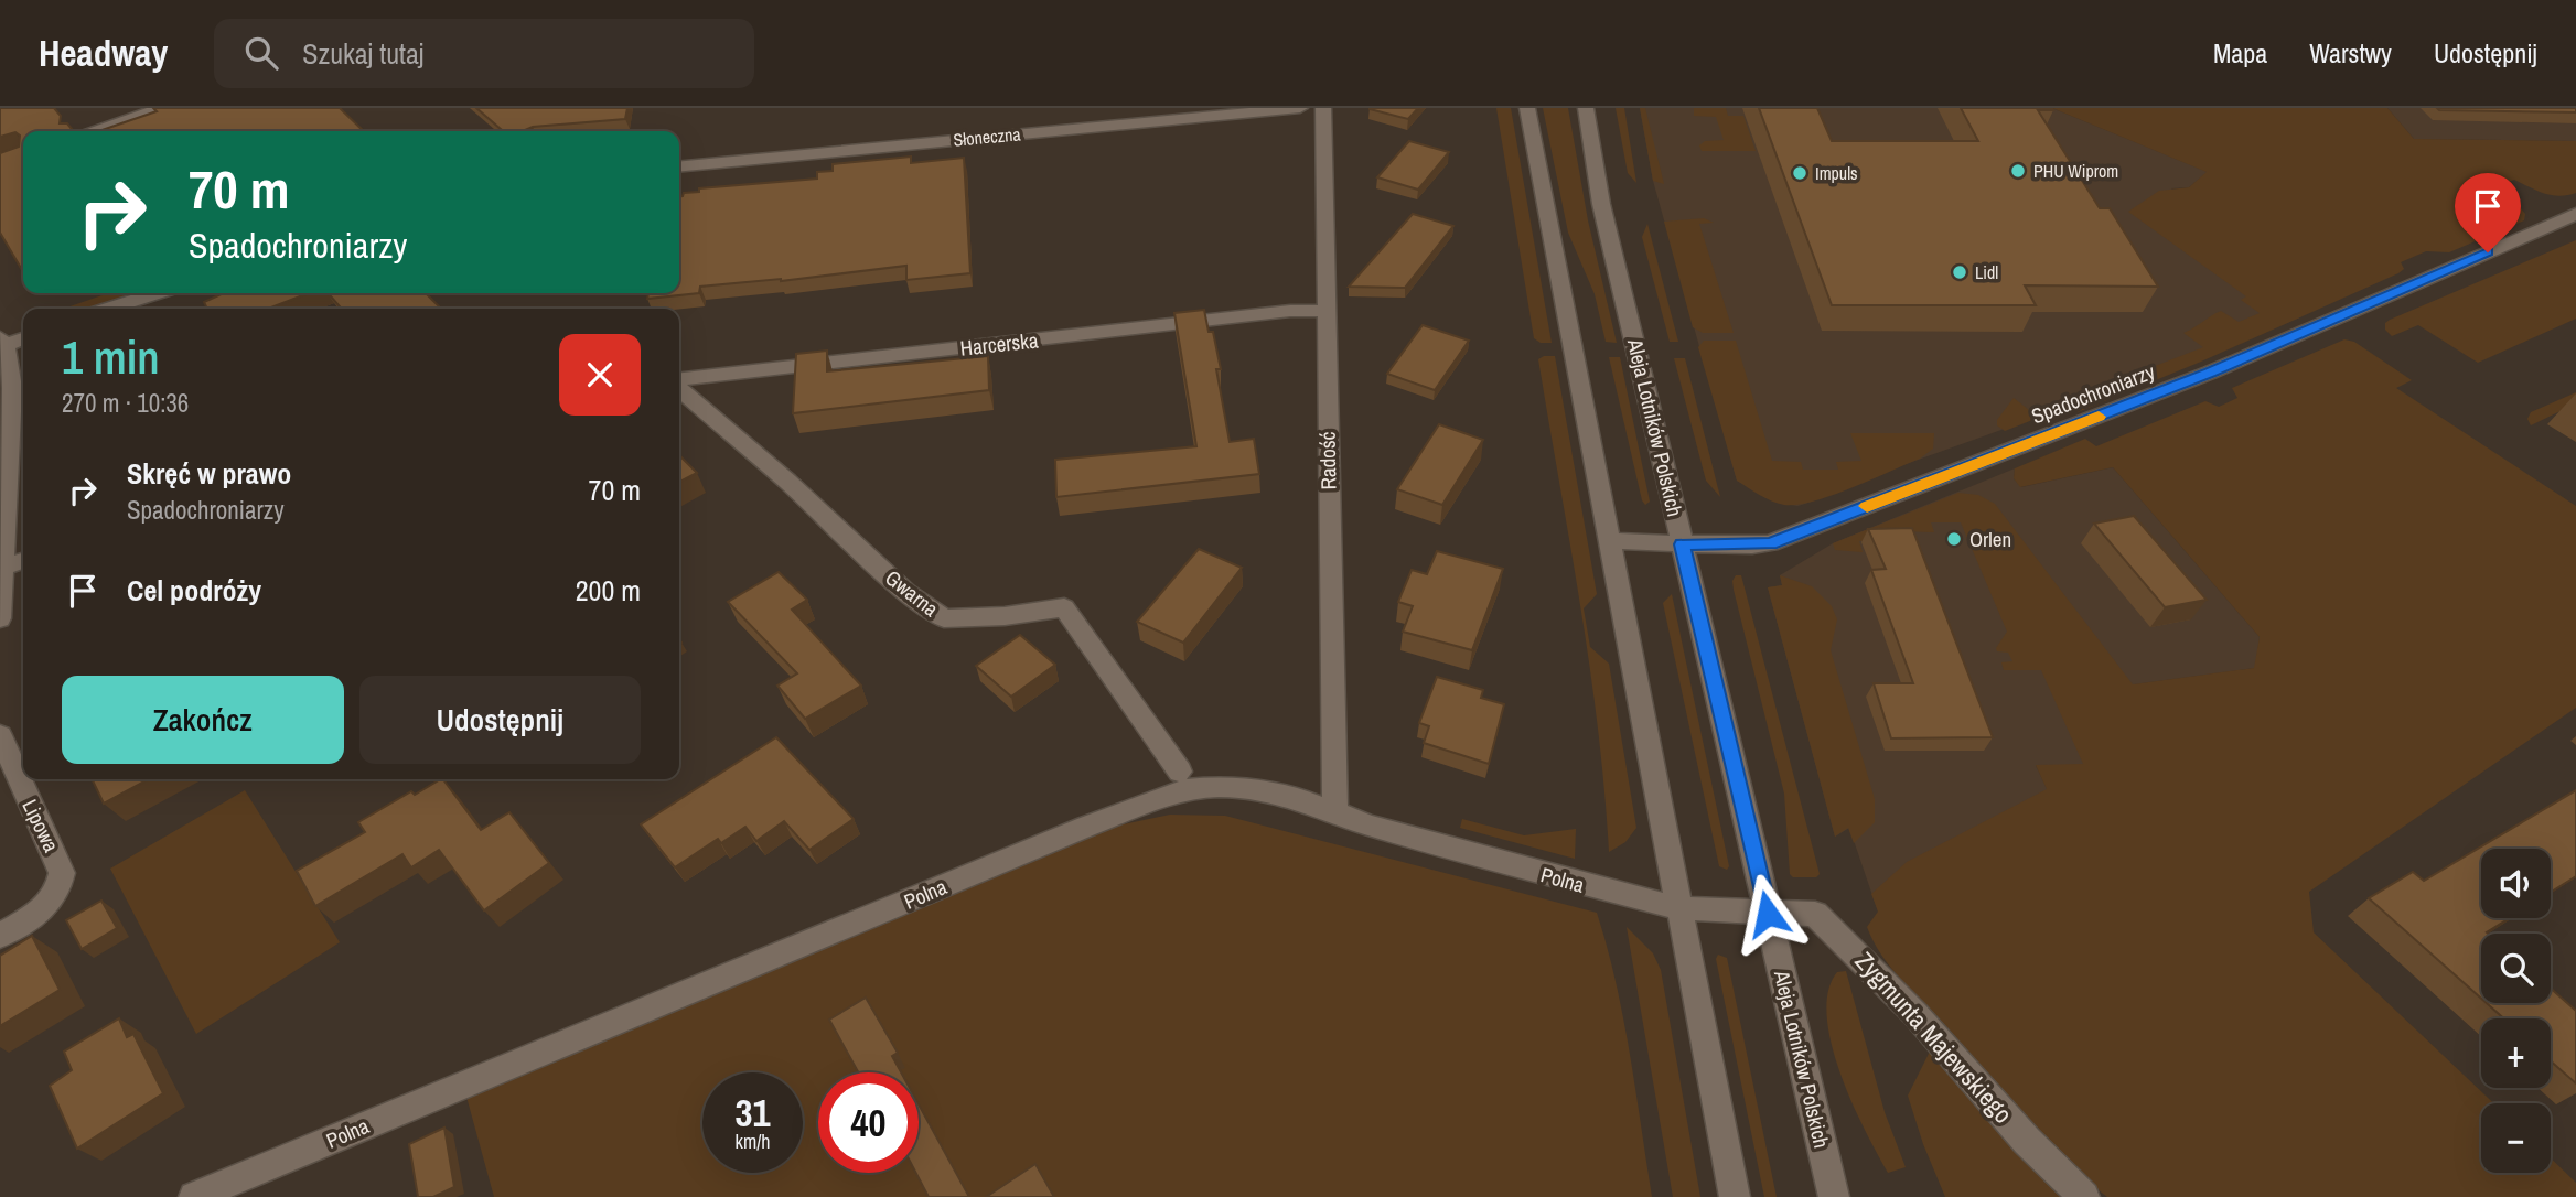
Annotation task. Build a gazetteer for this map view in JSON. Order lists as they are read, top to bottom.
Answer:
{
  "streets": {
    "street": [
      "Słoneczna",
      "Harcerska",
      "Spadochroniarzy",
      "Aleja Lotników Polskich",
      "Radość",
      "Gwarna",
      "Lipowa",
      "Polna",
      "Zygmunta Majewskiego"
    ]
  },
  "crossings": [
    ["Harcerska", "Radość"],
    ["Spadochroniarzy", "Aleja Lotników Polskich"],
    ["Aleja Lotników Polskich", "Polna"],
    ["Aleja Lotników Polskich", "Zygmunta Majewskiego"],
    ["Radość", "Polna"],
    ["Polna", "Zygmunta Majewskiego"]
  ],
  "places": [
    "PHU Wiprom",
    "Impuls",
    "Lidl",
    "Orlen"
  ],
  "page": {
    "header": "Headway",
    "search": "Szukaj tutaj",
    "nav": ["Mapa", "Warstwy", "Udostępnij"],
    "turn": ["70 m", "Spadochroniarzy"],
    "heading": ["1 min", "270 m · 10:36"],
    "list": [
      {
        "name": "Skręć w prawo",
        "note": "Spadochroniarzy",
        "value": "70 m"
      },
      {
        "name": "Cel podróży",
        "value": "200 m"
      }
    ],
    "buttons": ["Zakończ", "Udostępnij"],
    "map_buttons": ["+", "−"],
    "speed": "31 km/h",
    "limit": "40"
  }
}
